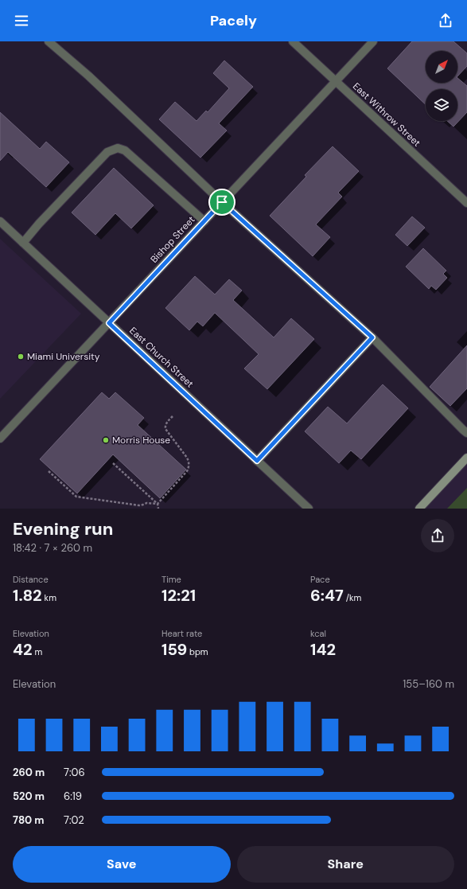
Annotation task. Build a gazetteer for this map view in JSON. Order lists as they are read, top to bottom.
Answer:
{
  "streets": {
    "street": ["East Withrow Street", "Bishop Street", "East Church Street"]
  },
  "crossings": [
    ["East Withrow Street", "Bishop Street"],
    ["Bishop Street", "East Church Street"]
  ],
  "places": ["Miami University", "Morris House"],
  "north": "top right",
  "page": {
    "header": "Pacely",
    "heading": ["Evening run", "18:42 · 7 × 260 m"],
    "stats": [
      ["Distance", "1.82 km"],
      ["Time", "12:21"],
      ["Pace", "6:47 /km"],
      ["Elevation", "42 m"],
      ["Heart rate", "159 bpm"],
      ["kcal", "142"]
    ],
    "chart": ["Elevation", "155–160 m"],
    "list": [
      {
        "name": "260 m",
        "note": "7:06"
      },
      {
        "name": "520 m",
        "note": "6:19"
      },
      {
        "name": "780 m",
        "note": "7:02"
      }
    ],
    "buttons": ["Save", "Share"]
  }
}
